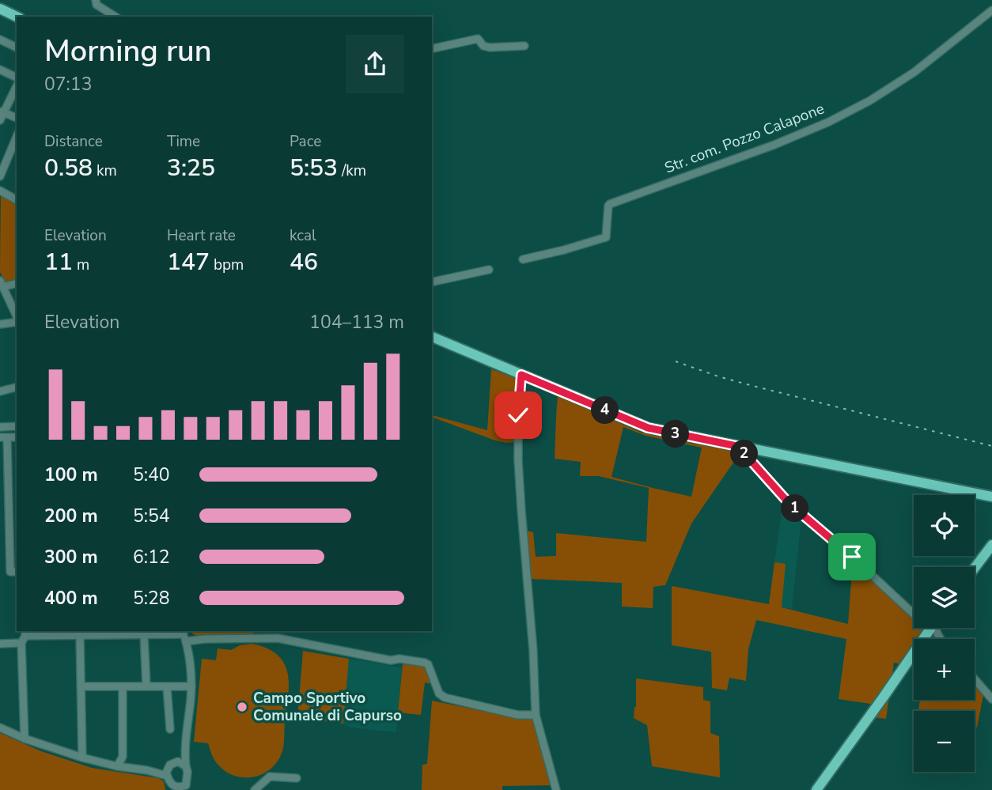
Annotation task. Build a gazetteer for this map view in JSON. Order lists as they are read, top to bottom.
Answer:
{
  "streets": {
    "street": ["Str. com. Pozzo Calapone"]
  },
  "places": ["Campo Sportivo Comunale di Capurso"],
  "page": {
    "heading": ["Morning run", "07:13"],
    "stats": [
      ["Distance", "0.58 km"],
      ["Time", "3:25"],
      ["Pace", "5:53 /km"],
      ["Elevation", "11 m"],
      ["Heart rate", "147 bpm"],
      ["kcal", "46"]
    ],
    "chart": ["Elevation", "104–113 m"],
    "pins": [
      "4",
      "3",
      "2",
      "1"
    ],
    "list": [
      {
        "name": "100 m",
        "note": "5:40"
      },
      {
        "name": "200 m",
        "note": "5:54"
      },
      {
        "name": "300 m",
        "note": "6:12"
      },
      {
        "name": "400 m",
        "note": "5:28"
      }
    ],
    "map_buttons": ["+", "−"]
  }
}
